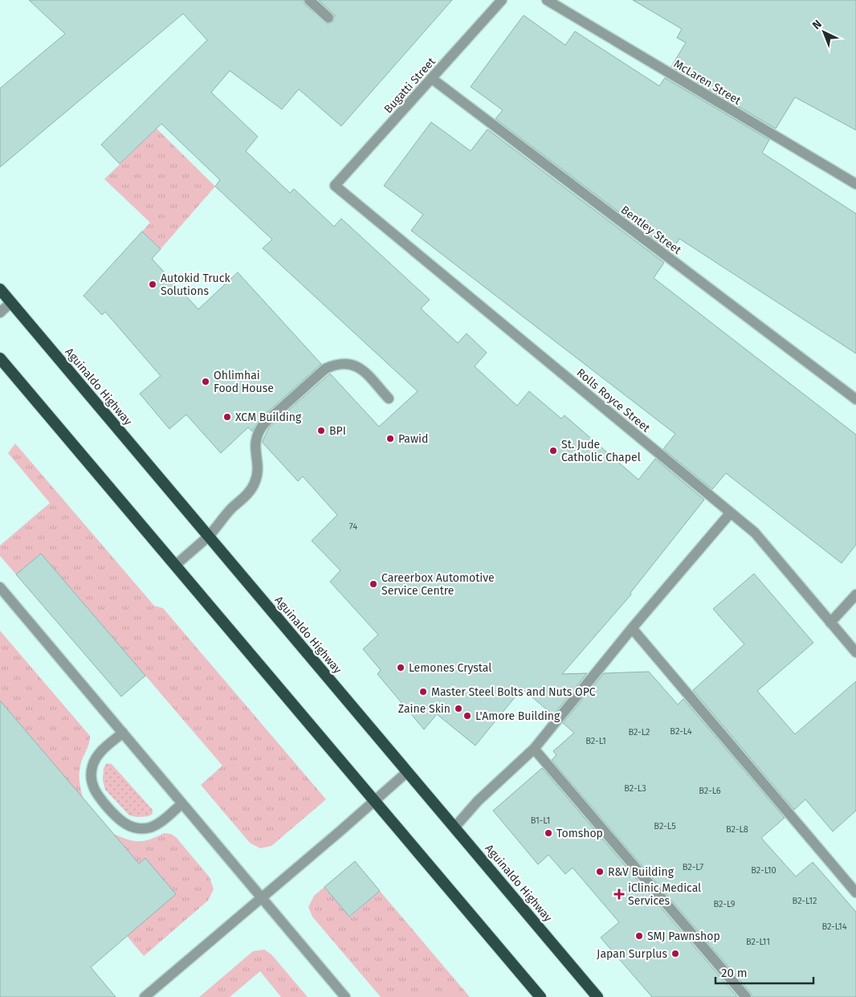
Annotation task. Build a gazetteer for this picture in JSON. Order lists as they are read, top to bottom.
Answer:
{
  "streets": {
    "highway": ["Aguinaldo Highway"],
    "street": [
      "McLaren Street",
      "Bugatti Street",
      "Bentley Street",
      "Rolls Royce Street"
    ]
  },
  "crossings": [
    ["Bugatti Street", "Bentley Street"],
    ["Bugatti Street", "Rolls Royce Street"]
  ],
  "places": {
    "other": [
      "Autokid Truck Solutions",
      "Ohlimhai Food House",
      "XCM Building",
      "BPI",
      "Pawid",
      "St. Jude Catholic Chapel",
      "Careerbox Automotive Service Centre",
      "Lemones Crystal",
      "Master Steel Bolts and Nuts OPC",
      "Zaine Skin",
      "L'Amore Building",
      "Tomshop",
      "R&V Building",
      "SMJ Pawnshop",
      "Japan Surplus"
    ],
    "health": ["iClinic Medical Services"]
  },
  "house_numbers": [
    "74",
    "B2-L4",
    "B2-L2",
    "B2-L1",
    "B2-L3",
    "B2-L6",
    "B1-L1",
    "B2-L5",
    "B2-L8",
    "B2-L7",
    "B2-L10",
    "B2-L12",
    "B2-L9",
    "B2-L14",
    "B2-L11"
  ],
  "scale_bar": "20 m",
  "north": "top left"
}
